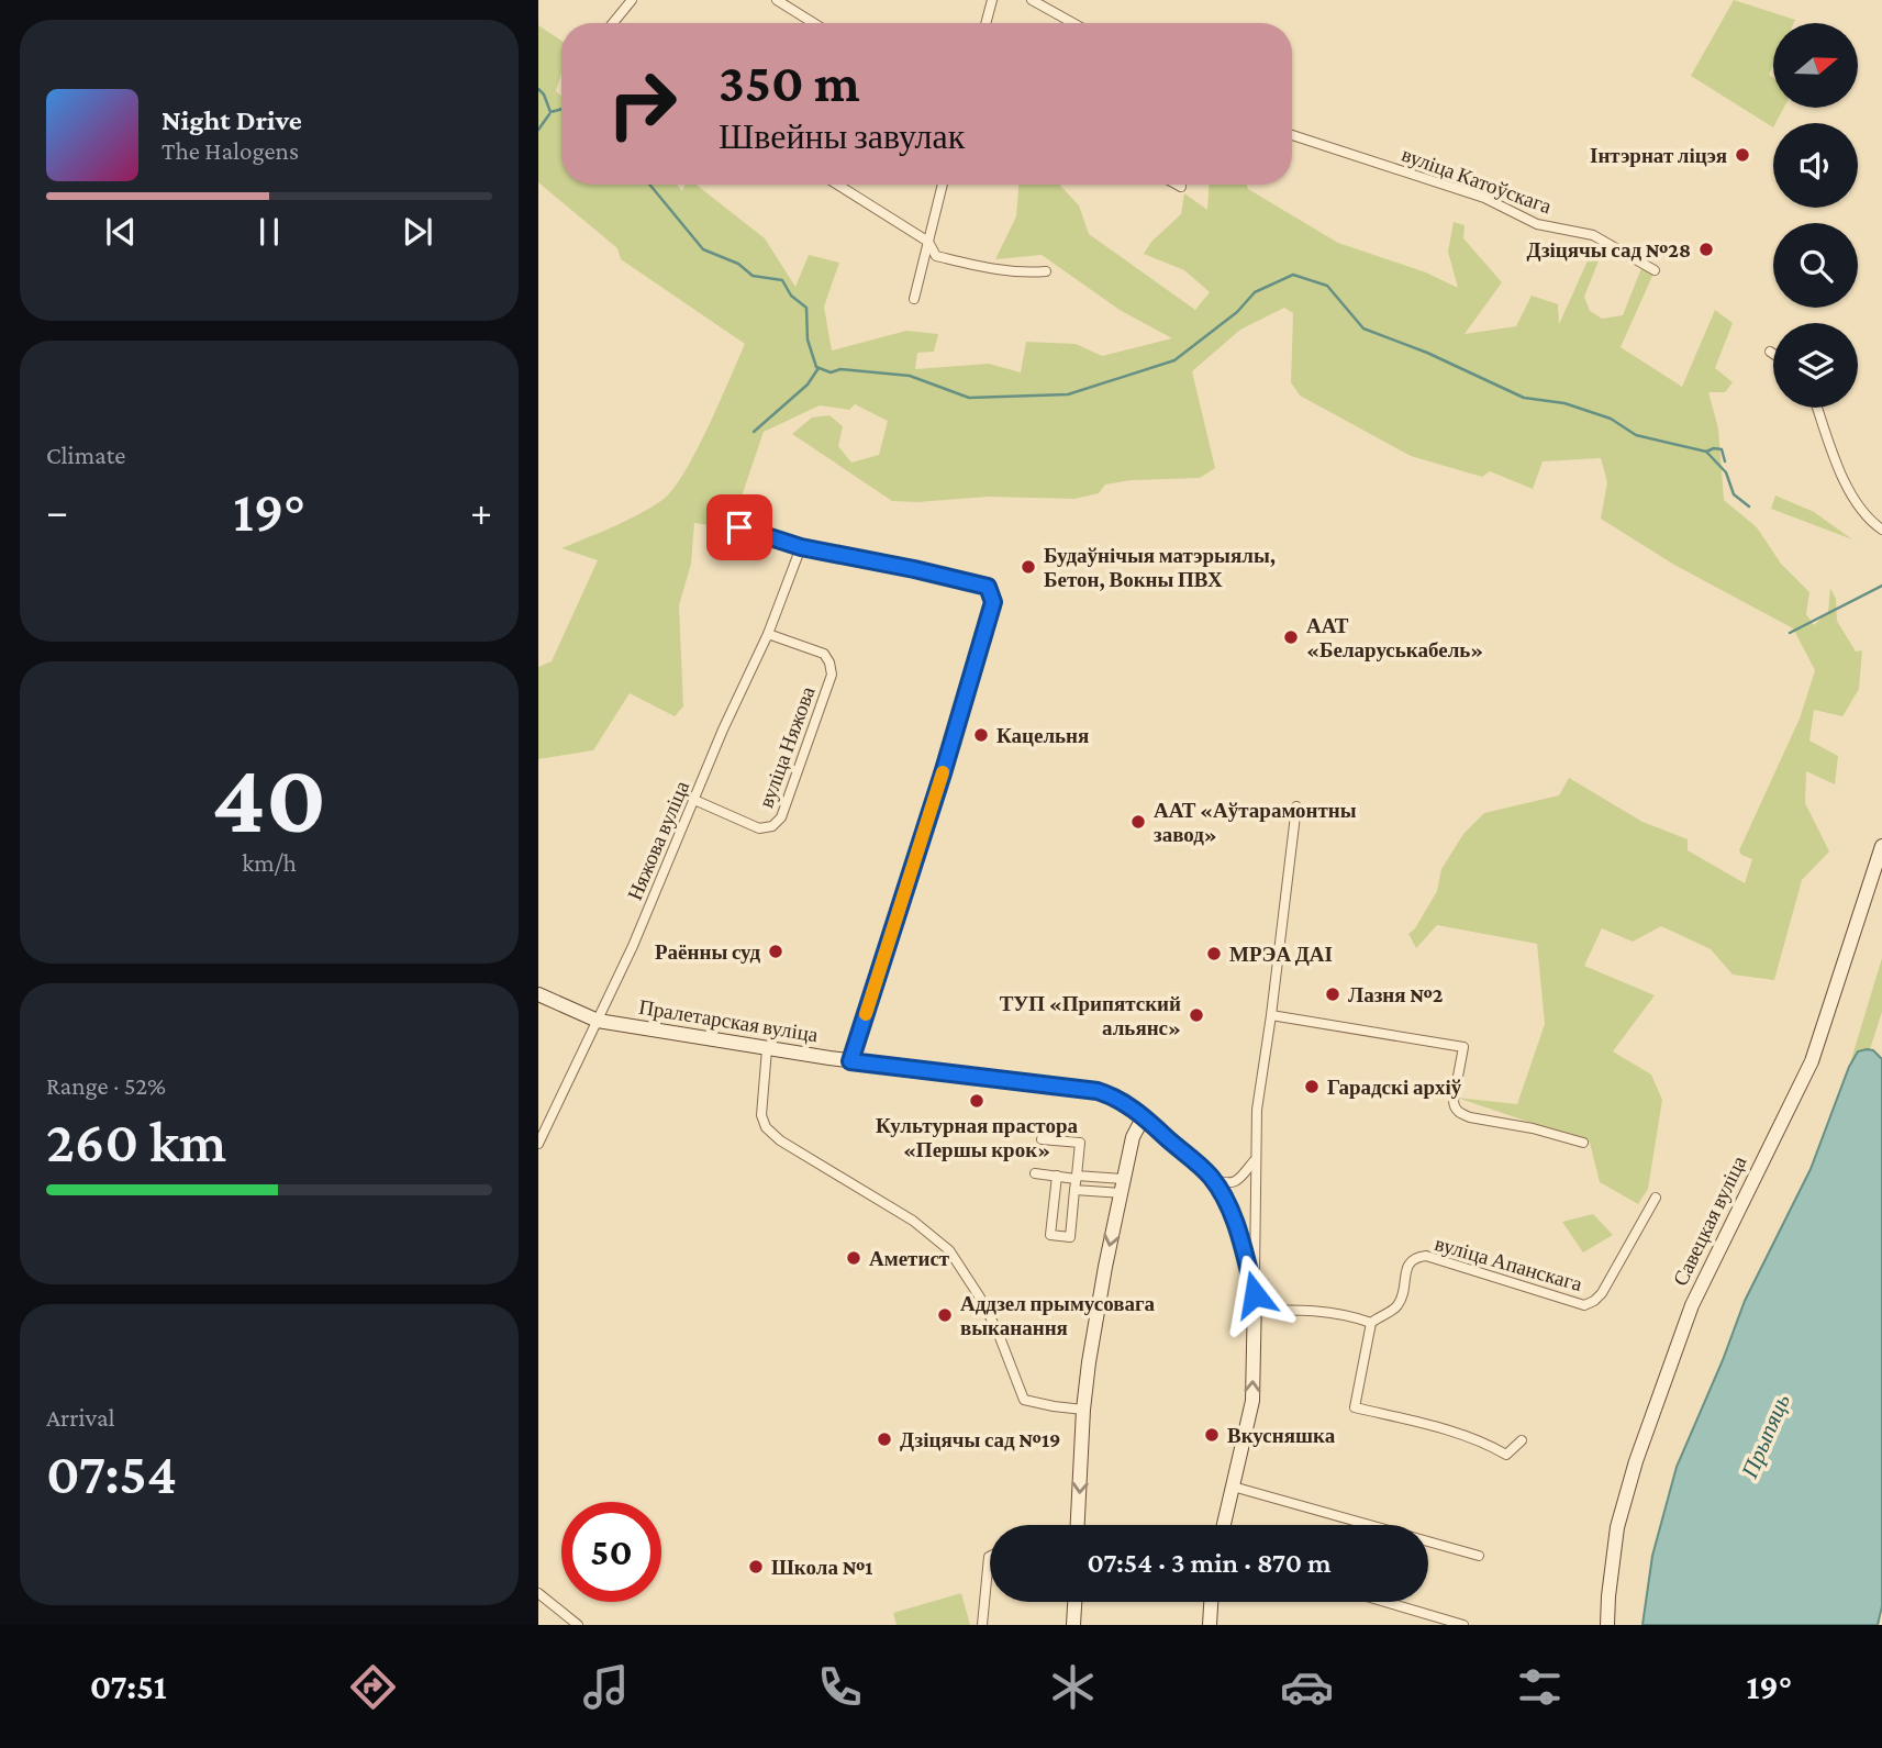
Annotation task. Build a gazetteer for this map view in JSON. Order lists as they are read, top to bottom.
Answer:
{
  "streets": {
    "main road": ["Пралетарская вуліца", "Савецкая вуліца"],
    "street": [
      "вуліца Катоўскага",
      "вуліца Няжова",
      "Няжова вуліца",
      "вуліца Апанскага"
    ]
  },
  "crossings": [
    ["вуліца Няжова", "Няжова вуліца"],
    ["Няжова вуліца", "Пралетарская вуліца"]
  ],
  "water": ["Прыпяць"],
  "places": [
    "Інтэрнат ліцэя",
    "Дзіцячы сад №28",
    "Будаўнічыя матэрыялы, Бетон, Вокны ПВХ",
    "ААТ «Беларуськабель»",
    "Кацельня",
    "ААТ «Аўтарамонтны завод»",
    "Раённы суд",
    "МРЭА ДАІ",
    "Лазня №2",
    "ТУП «Припятский альянс»",
    "Гарадскі архіў",
    "Культурная прастора «Першы крок»",
    "Аметист",
    "Аддзел прымусовага выканання",
    "Вкусняшка",
    "Дзіцячы сад №19",
    "Школа №1"
  ],
  "north": "right",
  "page": {
    "turn": ["350 m", "Швейны завулак"],
    "song": ["Night Drive", "The Halogens"],
    "tile": [
      "Climate",
      ["40", "km/h"],
      ["Range · 52%", "260 km"],
      ["Arrival", "07:54"]
    ],
    "heat": ["−", "19°", "+"],
    "limit": "50",
    "trip": "07:54 · 3 min · 870 m",
    "tabs": ["07:51", "19°"]
  }
}
